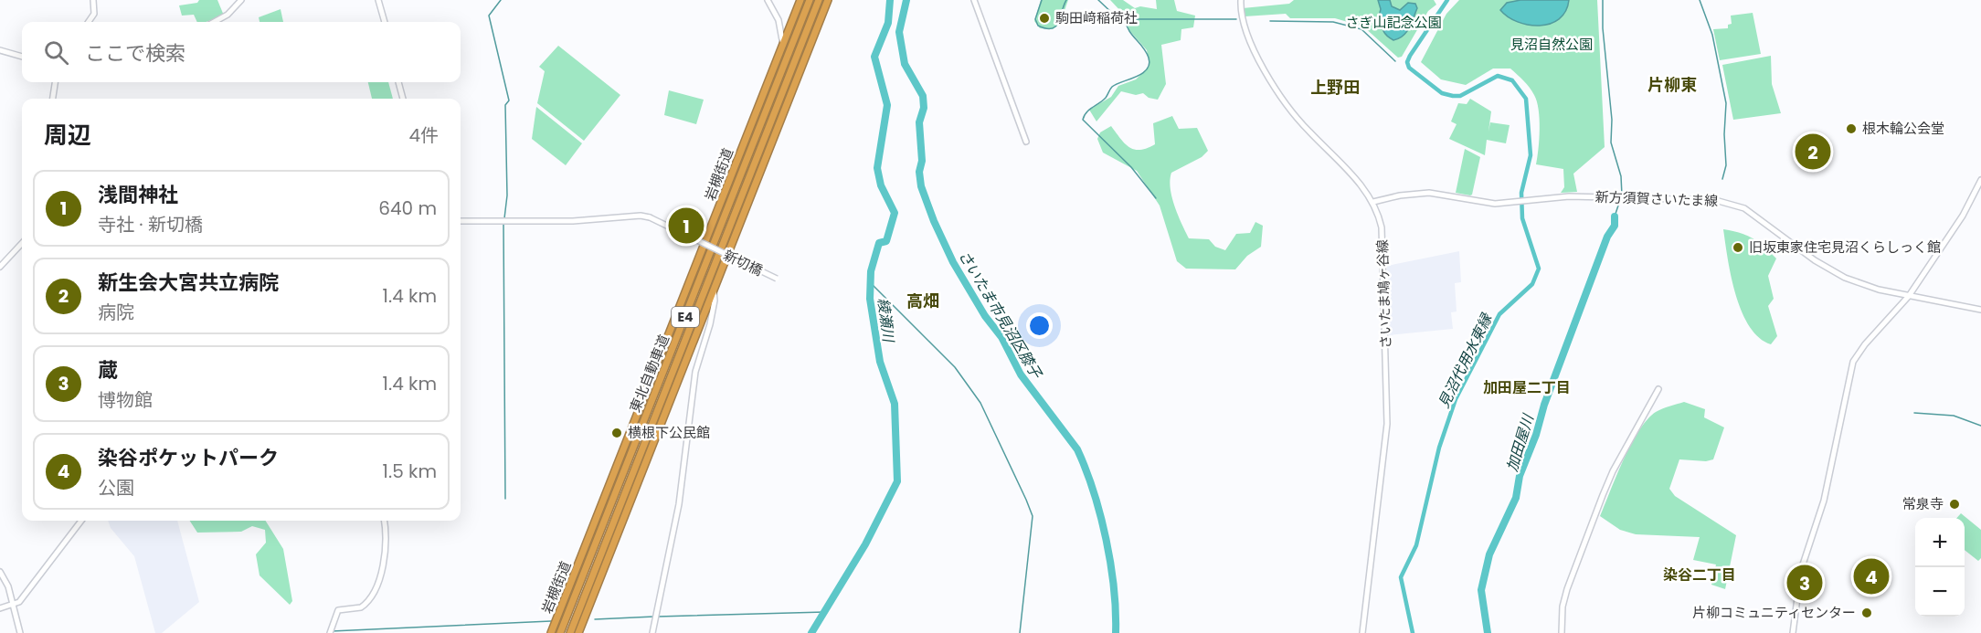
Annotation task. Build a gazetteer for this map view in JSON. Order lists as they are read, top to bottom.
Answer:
{
  "streets": {
    "highway": ["岩槻街道", "E4", "東北自動車道"],
    "street": ["新方須賀さいたま線", "新切橋", "さいたま鳩ヶ谷線"]
  },
  "crossings": [
    ["新方須賀さいたま線", "さいたま鳩ヶ谷線"]
  ],
  "districts": [
    "片柳東",
    "上野田",
    "高畑",
    "加田屋二丁目",
    "染谷二丁目"
  ],
  "water": [
    "さいたま市見沼区膝子",
    "綾瀬川",
    "見沼代用水東縁",
    "加田屋川"
  ],
  "parks": ["さぎ山記念公園", "見沼自然公園"],
  "places": [
    "駒田﨑稲荷社",
    "根木輪公会堂",
    "旧坂東家住宅見沼くらしっく館",
    "横根下公民館",
    "常泉寺",
    "片柳コミュニティセンター"
  ],
  "page": {
    "search": "ここで検索",
    "heading": ["周辺", "4件"],
    "pins": [
      "2",
      "1",
      "4",
      "3"
    ],
    "list": [
      {
        "mark": "1",
        "name": "浅間神社",
        "note": "寺社 · 新切橋",
        "value": "640 m"
      },
      {
        "mark": "2",
        "name": "新生会大宮共立病院",
        "note": "病院",
        "value": "1.4 km"
      },
      {
        "mark": "3",
        "name": "蔵",
        "note": "博物館",
        "value": "1.4 km"
      },
      {
        "mark": "4",
        "name": "染谷ポケットパーク",
        "note": "公園",
        "value": "1.5 km"
      }
    ],
    "map_buttons": ["+", "−"]
  }
}
